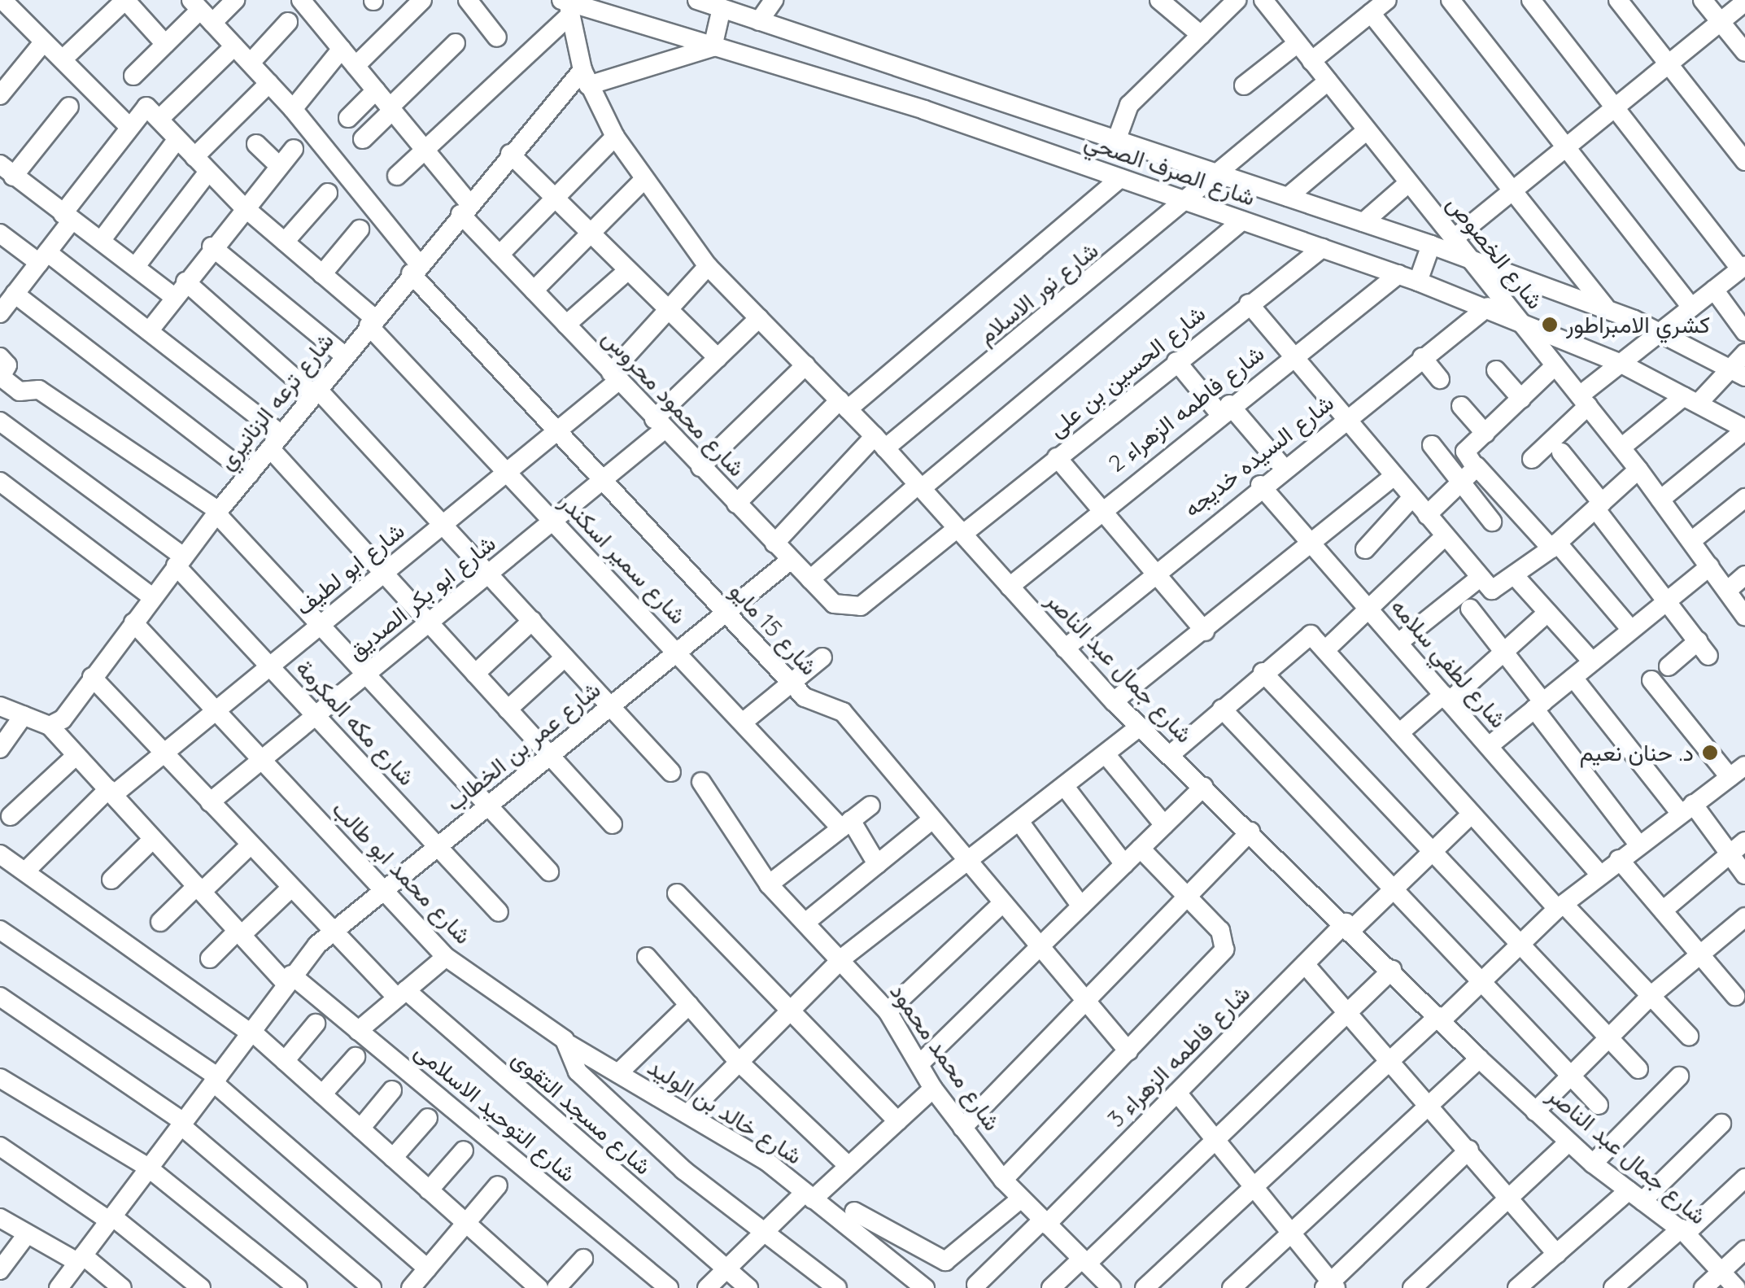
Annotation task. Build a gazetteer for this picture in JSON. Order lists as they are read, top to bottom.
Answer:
{
  "streets": {
    "street": [
      "شارع الصرف الصحي",
      "شارع الخصوص",
      "شارع نور الاسلام",
      "شارع الحسين بن على",
      "شارع ترعه الزنانيري",
      "شارع محمود محروس",
      "شارع فاطمه الزهراء 2",
      "شارع السيده خديجه",
      "شارع سمير اسكندر",
      "شارع ابو لطيف",
      "شارع ابو بكر الصديق",
      "شارع 15 مايو",
      "شارع لطفي سلامه",
      "شارع جمال عبد الناصر",
      "شارع مكه المكرمة",
      "شارع عمر بن الخطاب",
      "شارع محمد ابو طالب",
      "شارع فاطمه الزهراء 3",
      "شارع محمد محمود",
      "شارع خالد بن الوليد",
      "شارع التوحيد الاسلامى",
      "شارع مسجد التقوى"
    ]
  },
  "crossings": [
    ["شارع الصرف الصحي", "شارع الخصوص"],
    ["شارع الصرف الصحي", "شارع نور الاسلام"],
    ["شارع الصرف الصحي", "شارع الحسين بن على"],
    ["شارع الصرف الصحي", "شارع فاطمه الزهراء 2"],
    ["شارع الصرف الصحي", "شارع السيده خديجه"],
    ["شارع الصرف الصحي", "شارع جمال عبد الناصر"],
    ["شارع الخصوص", "شارع نور الاسلام"],
    ["شارع نور الاسلام", "شارع محمود محروس"],
    ["شارع نور الاسلام", "شارع جمال عبد الناصر"],
    ["شارع الحسين بن على", "شارع محمود محروس"],
    ["شارع الحسين بن على", "شارع جمال عبد الناصر"],
    ["شارع ترعه الزنانيري", "شارع محمود محروس"],
    ["شارع ترعه الزنانيري", "شارع سمير اسكندر"],
    ["شارع ترعه الزنانيري", "شارع 15 مايو"],
    ["شارع ترعه الزنانيري", "شارع جمال عبد الناصر"],
    ["شارع ترعه الزنانيري", "شارع مكه المكرمة"],
    ["شارع ترعه الزنانيري", "شارع محمد ابو طالب"],
    ["شارع ترعه الزنانيري", "شارع التوحيد الاسلامى"],
    ["شارع ترعه الزنانيري", "شارع مسجد التقوى"],
    ["شارع محمود محروس", "شارع ابو لطيف"],
    ["شارع محمود محروس", "شارع ابو بكر الصديق"],
    ["شارع محمود محروس", "شارع عمر بن الخطاب"],
    ["شارع فاطمه الزهراء 2", "شارع جمال عبد الناصر"],
    ["شارع السيده خديجه", "شارع لطفي سلامه"],
    ["شارع السيده خديجه", "شارع جمال عبد الناصر"],
    ["شارع سمير اسكندر", "شارع ابو لطيف"],
    ["شارع سمير اسكندر", "شارع ابو بكر الصديق"],
    ["شارع سمير اسكندر", "شارع عمر بن الخطاب"],
    ["شارع ابو لطيف", "شارع 15 مايو"],
    ["شارع ابو لطيف", "شارع جمال عبد الناصر"],
    ["شارع ابو لطيف", "شارع مكه المكرمة"],
    ["شارع ابو لطيف", "شارع محمد ابو طالب"],
    ["شارع ابو لطيف", "شارع التوحيد الاسلامى"],
    ["شارع ابو لطيف", "شارع مسجد التقوى"],
    ["شارع ابو بكر الصديق", "شارع 15 مايو"],
    ["شارع ابو بكر الصديق", "شارع جمال عبد الناصر"],
    ["شارع ابو بكر الصديق", "شارع مكه المكرمة"],
    ["شارع ابو بكر الصديق", "شارع محمد ابو طالب"],
    ["شارع ابو بكر الصديق", "شارع مسجد التقوى"],
    ["شارع 15 مايو", "شارع عمر بن الخطاب"],
    ["شارع جمال عبد الناصر", "شارع فاطمه الزهراء 3"],
    ["شارع مكه المكرمة", "شارع عمر بن الخطاب"],
    ["شارع عمر بن الخطاب", "شارع محمد ابو طالب"],
    ["شارع عمر بن الخطاب", "شارع التوحيد الاسلامى"],
    ["شارع عمر بن الخطاب", "شارع مسجد التقوى"],
    ["شارع محمد ابو طالب", "شارع خالد بن الوليد"],
    ["شارع فاطمه الزهراء 3", "شارع محمد محمود"]
  ],
  "places": ["كشري الامبراطور", "د. حنان نعيم"]
}
